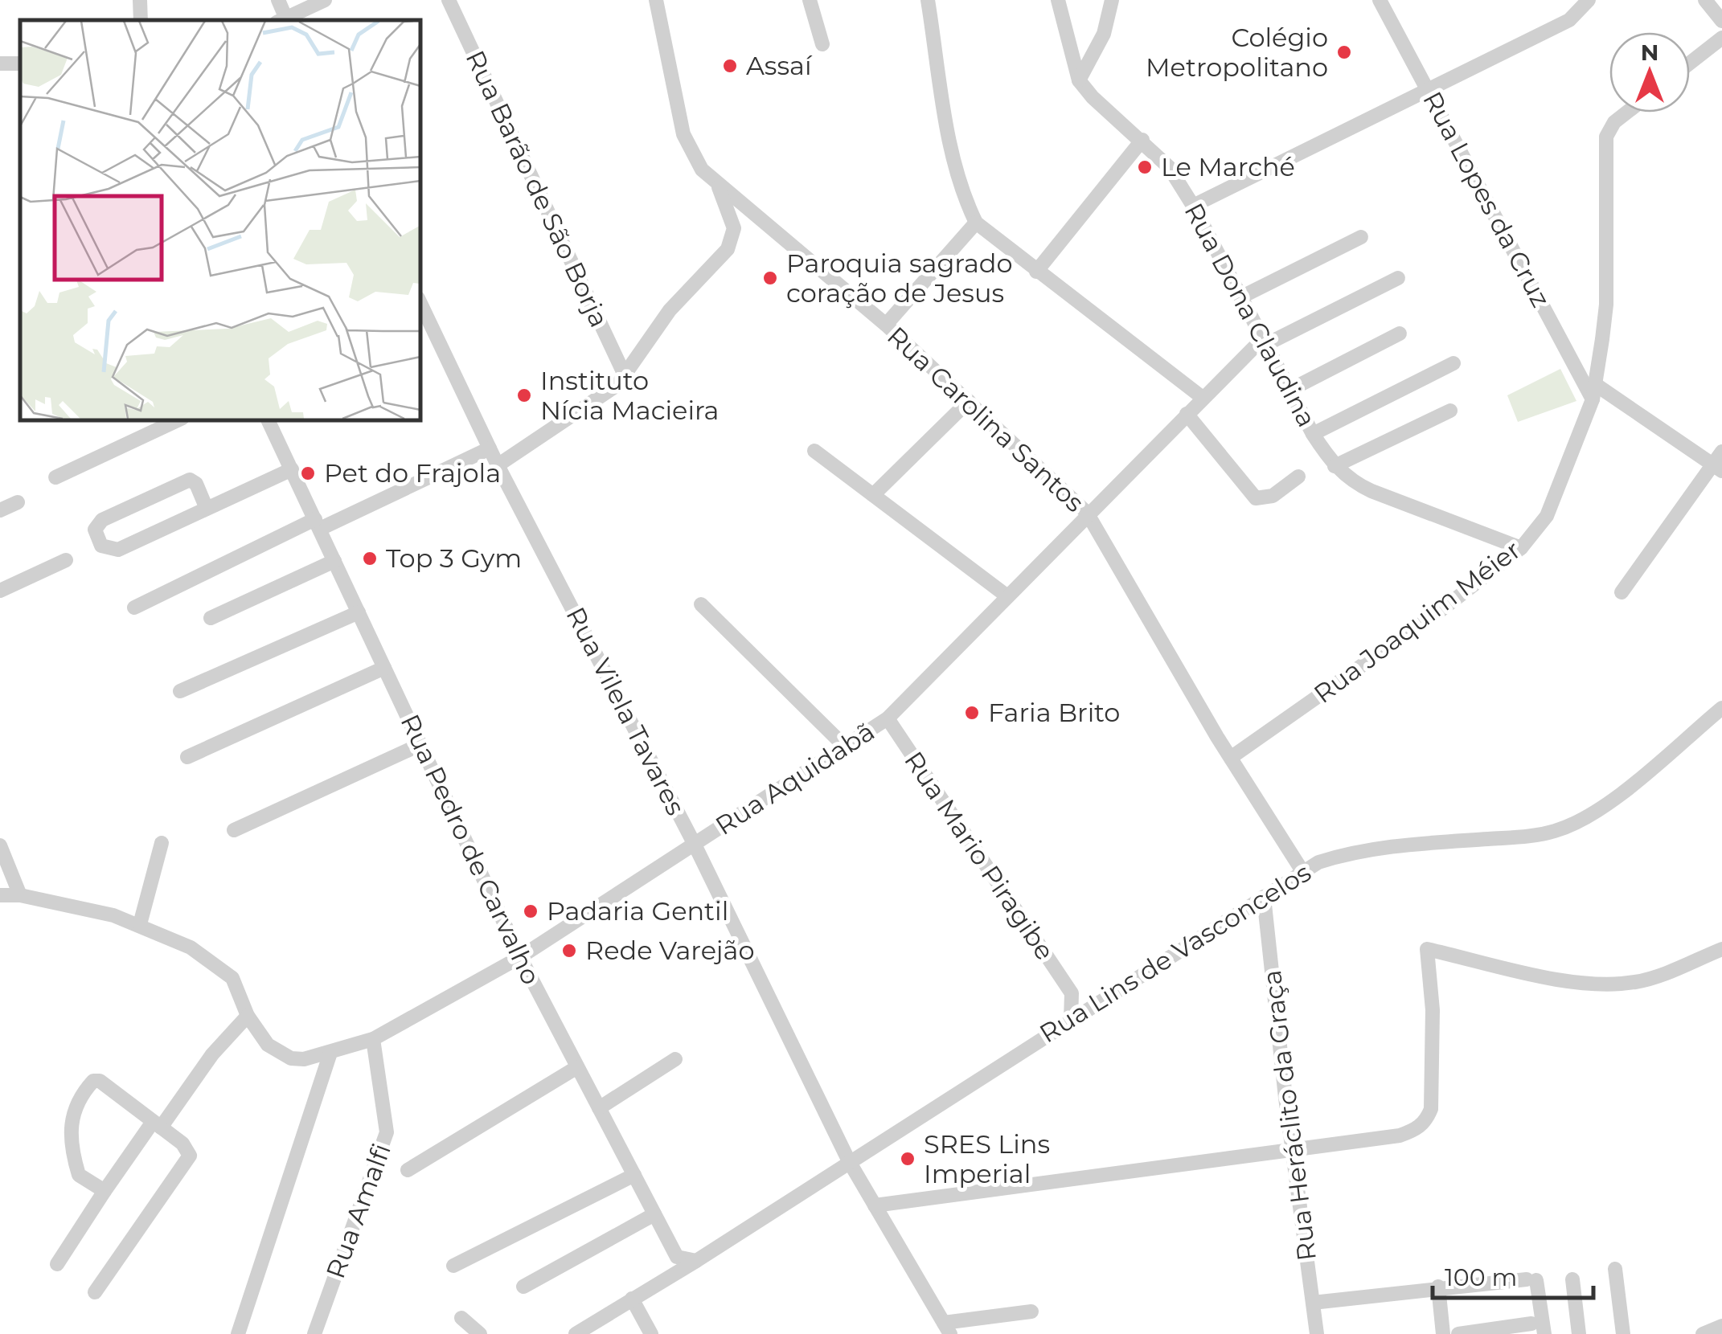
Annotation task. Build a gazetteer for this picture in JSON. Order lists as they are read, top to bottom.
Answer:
{
  "streets": {
    "street": [
      "Rua Barão de São Borja",
      "Rua Lopes da Cruz",
      "Rua Dona Claudina",
      "Rua Carolina Santos",
      "Rua Joaquim Méier",
      "Rua Vilela Tavares",
      "Rua Aquidabã",
      "Rua Pedro de Carvalho",
      "Rua Mario Piragibe",
      "Rua Lins de Vasconcelos",
      "Rua Heráclito da Graça",
      "Rua Amalfi"
    ]
  },
  "crossings": [
    ["Rua Lopes da Cruz", "Rua Joaquim Méier"],
    ["Rua Dona Claudina", "Rua Joaquim Méier"],
    ["Rua Dona Claudina", "Rua Aquidabã"],
    ["Rua Carolina Santos", "Rua Joaquim Méier"],
    ["Rua Carolina Santos", "Rua Aquidabã"],
    ["Rua Carolina Santos", "Rua Lins de Vasconcelos"],
    ["Rua Vilela Tavares", "Rua Aquidabã"],
    ["Rua Vilela Tavares", "Rua Lins de Vasconcelos"],
    ["Rua Aquidabã", "Rua Pedro de Carvalho"],
    ["Rua Aquidabã", "Rua Mario Piragibe"],
    ["Rua Aquidabã", "Rua Amalfi"],
    ["Rua Pedro de Carvalho", "Rua Lins de Vasconcelos"],
    ["Rua Lins de Vasconcelos", "Rua Heráclito da Graça"]
  ],
  "places": [
    "Colégio Metropolitano",
    "Assaí",
    "Le Marché",
    "Paroquia sagrado coração de Jesus",
    "Instituto Nícia Macieira",
    "Pet do Frajola",
    "Top 3 Gym",
    "Faria Brito",
    "Padaria Gentil",
    "Rede Varejão",
    "SRES Lins Imperial"
  ],
  "scale_bar": "100 m",
  "north": "top"
}
